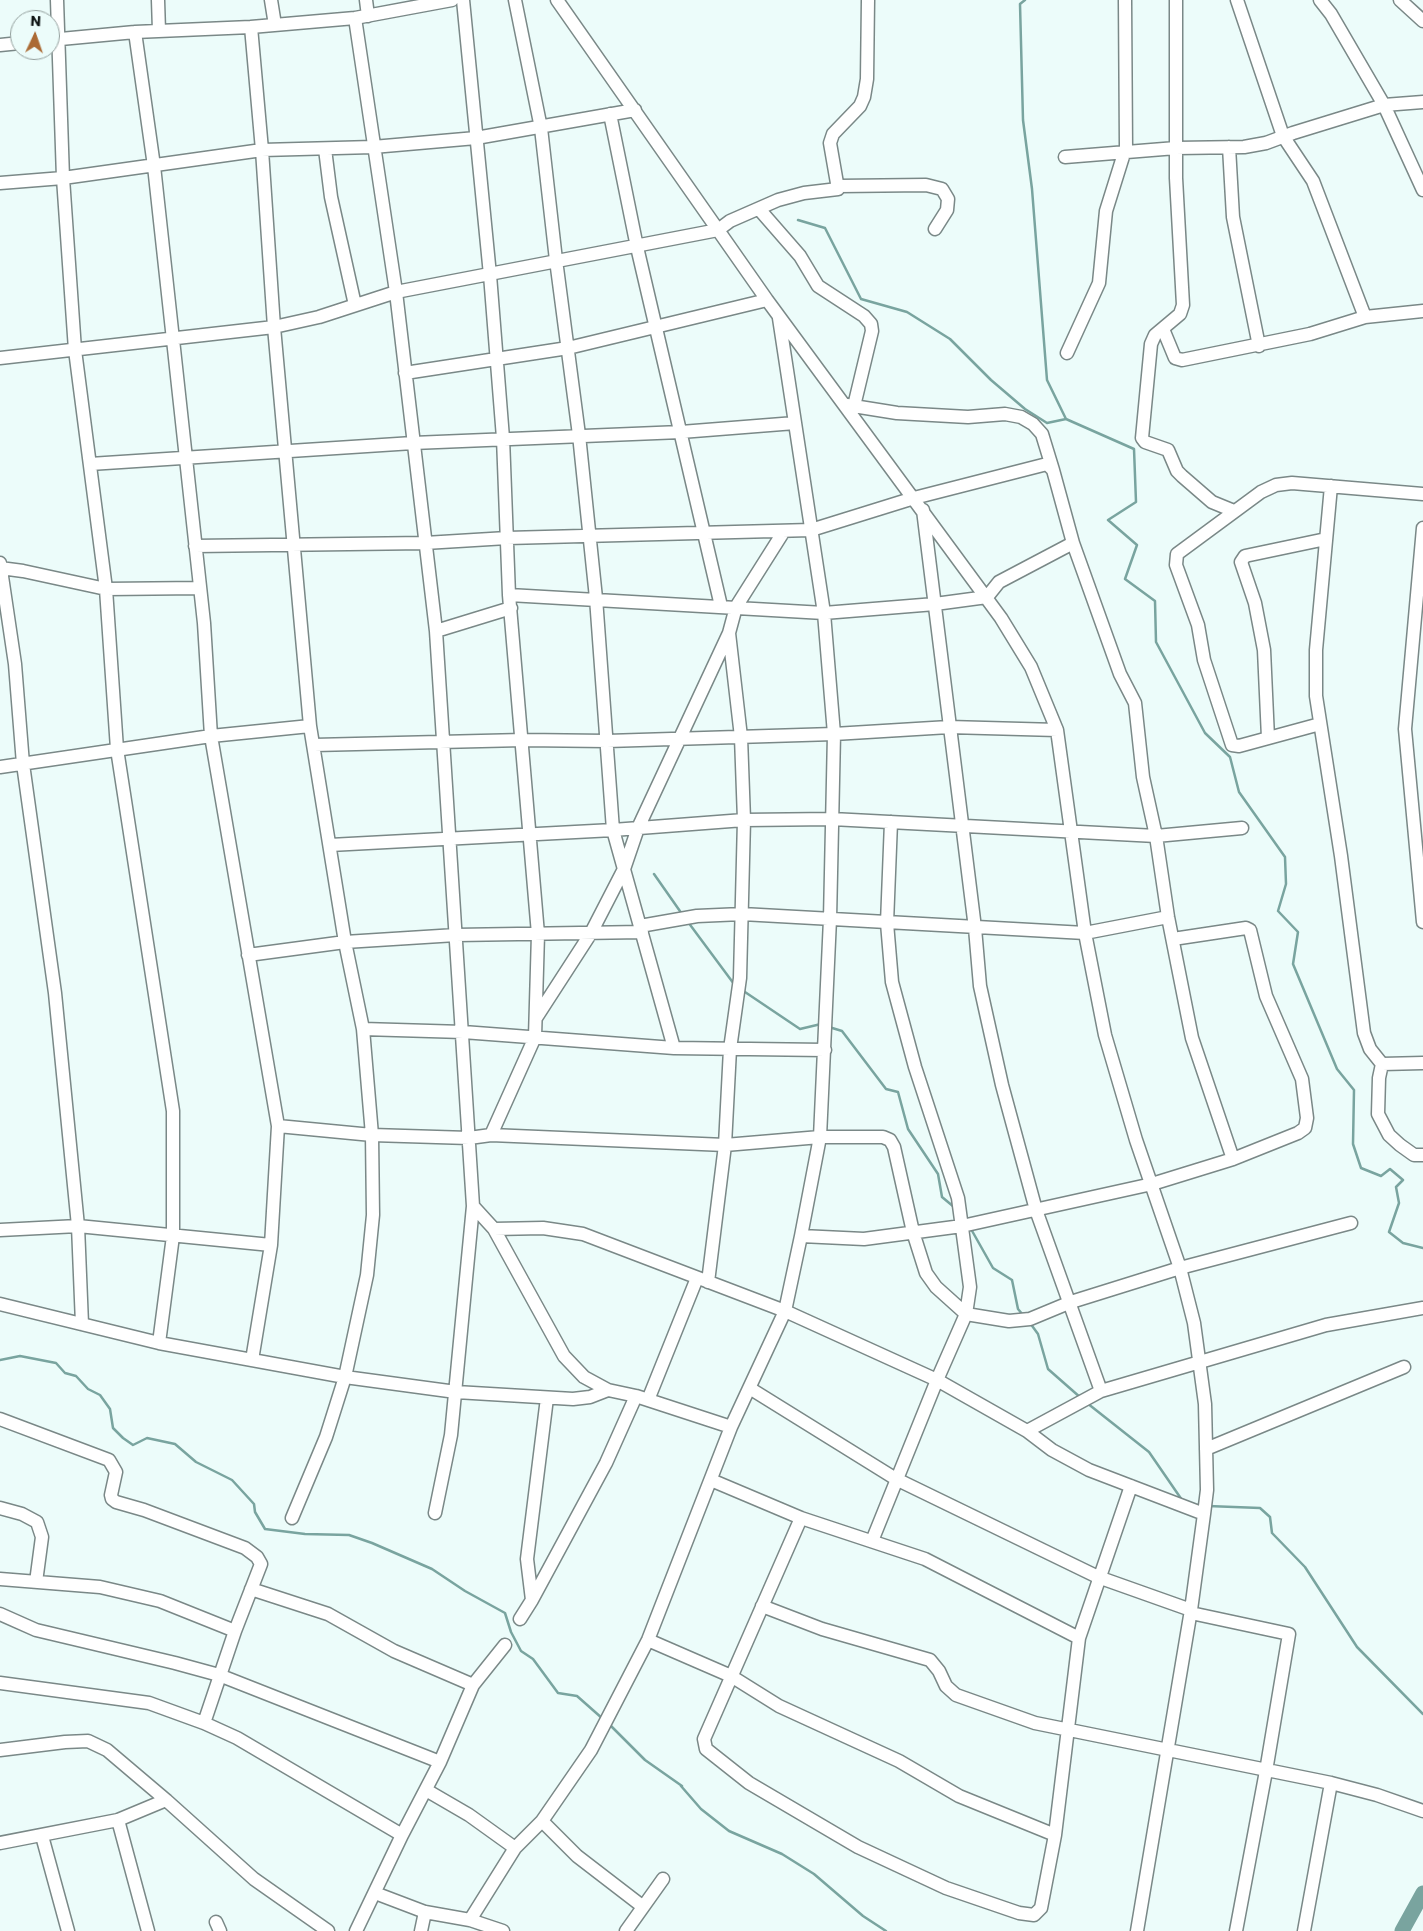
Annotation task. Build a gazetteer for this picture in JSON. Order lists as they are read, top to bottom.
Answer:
{
  "north": "top"
}
